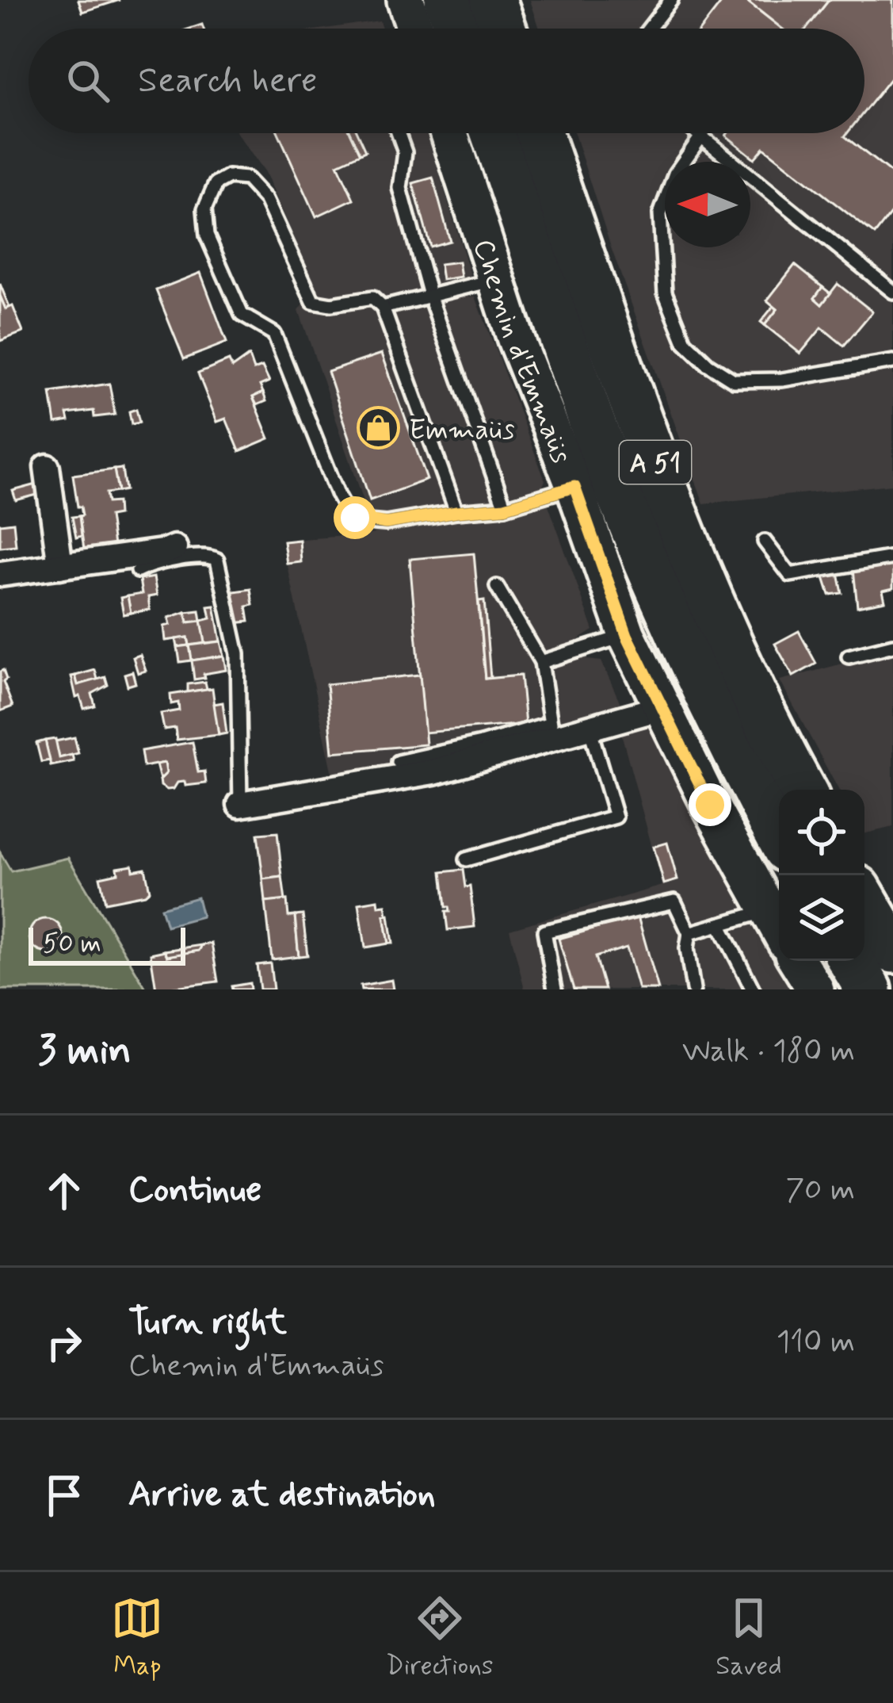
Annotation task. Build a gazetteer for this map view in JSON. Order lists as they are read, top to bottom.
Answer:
{
  "streets": {
    "highway": ["A 51"],
    "street": ["Chemin d'Emmaüs"]
  },
  "places": {
    "shop": ["Emmaüs"]
  },
  "scale_bar": "50 m",
  "north": "left",
  "page": {
    "search": "Search here",
    "scale": "50 m",
    "heading": ["3 min", "Walk · 180 m"],
    "list": [
      ["Continue", "70 m"],
      ["Turn right", "Chemin d'Emmaüs", "110 m"],
      "Arrive at destination"
    ],
    "nav": ["Map", "Directions", "Saved"]
  }
}
